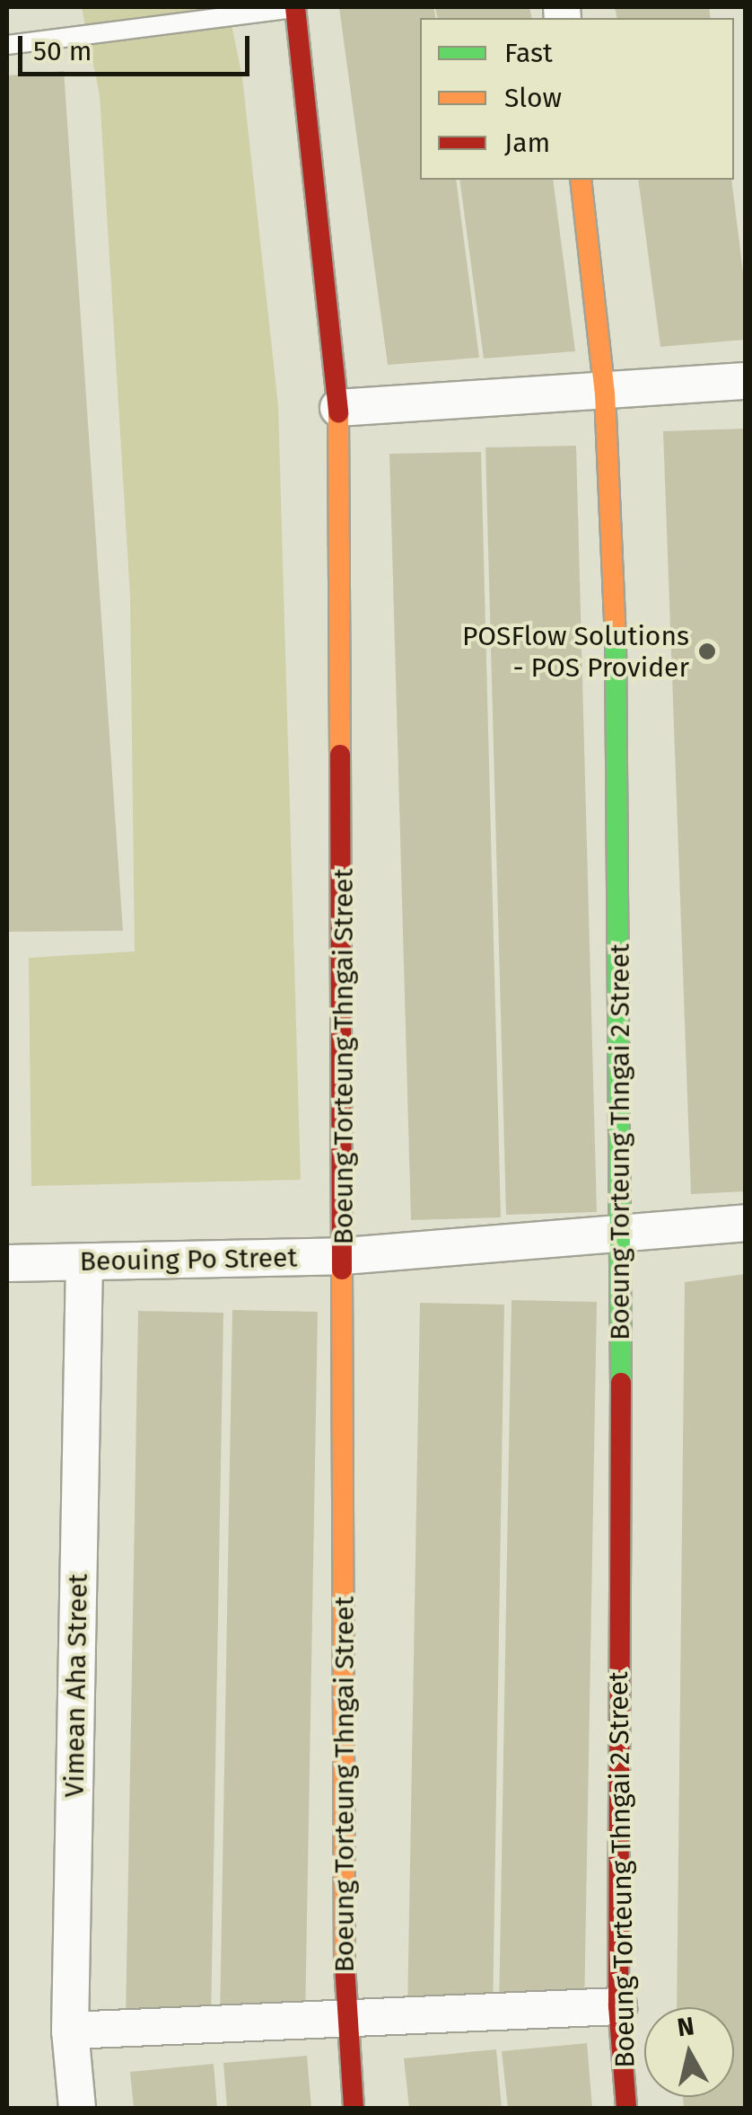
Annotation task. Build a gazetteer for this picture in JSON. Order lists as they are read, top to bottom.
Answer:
{
  "streets": {
    "street": [
      "Boeung Torteung Thngai Street",
      "Boeung Torteung Thngai 2 Street",
      "Beouing Po Street",
      "Vimean Aha Street"
    ]
  },
  "crossings": [
    ["Boeung Torteung Thngai Street", "Beouing Po Street"],
    ["Boeung Torteung Thngai 2 Street", "Beouing Po Street"],
    ["Beouing Po Street", "Vimean Aha Street"]
  ],
  "places": ["POSFlow Solutions - POS Provider"],
  "legend": ["Fast", "Slow", "Jam"],
  "scale_bar": "50 m",
  "north": "top"
}
